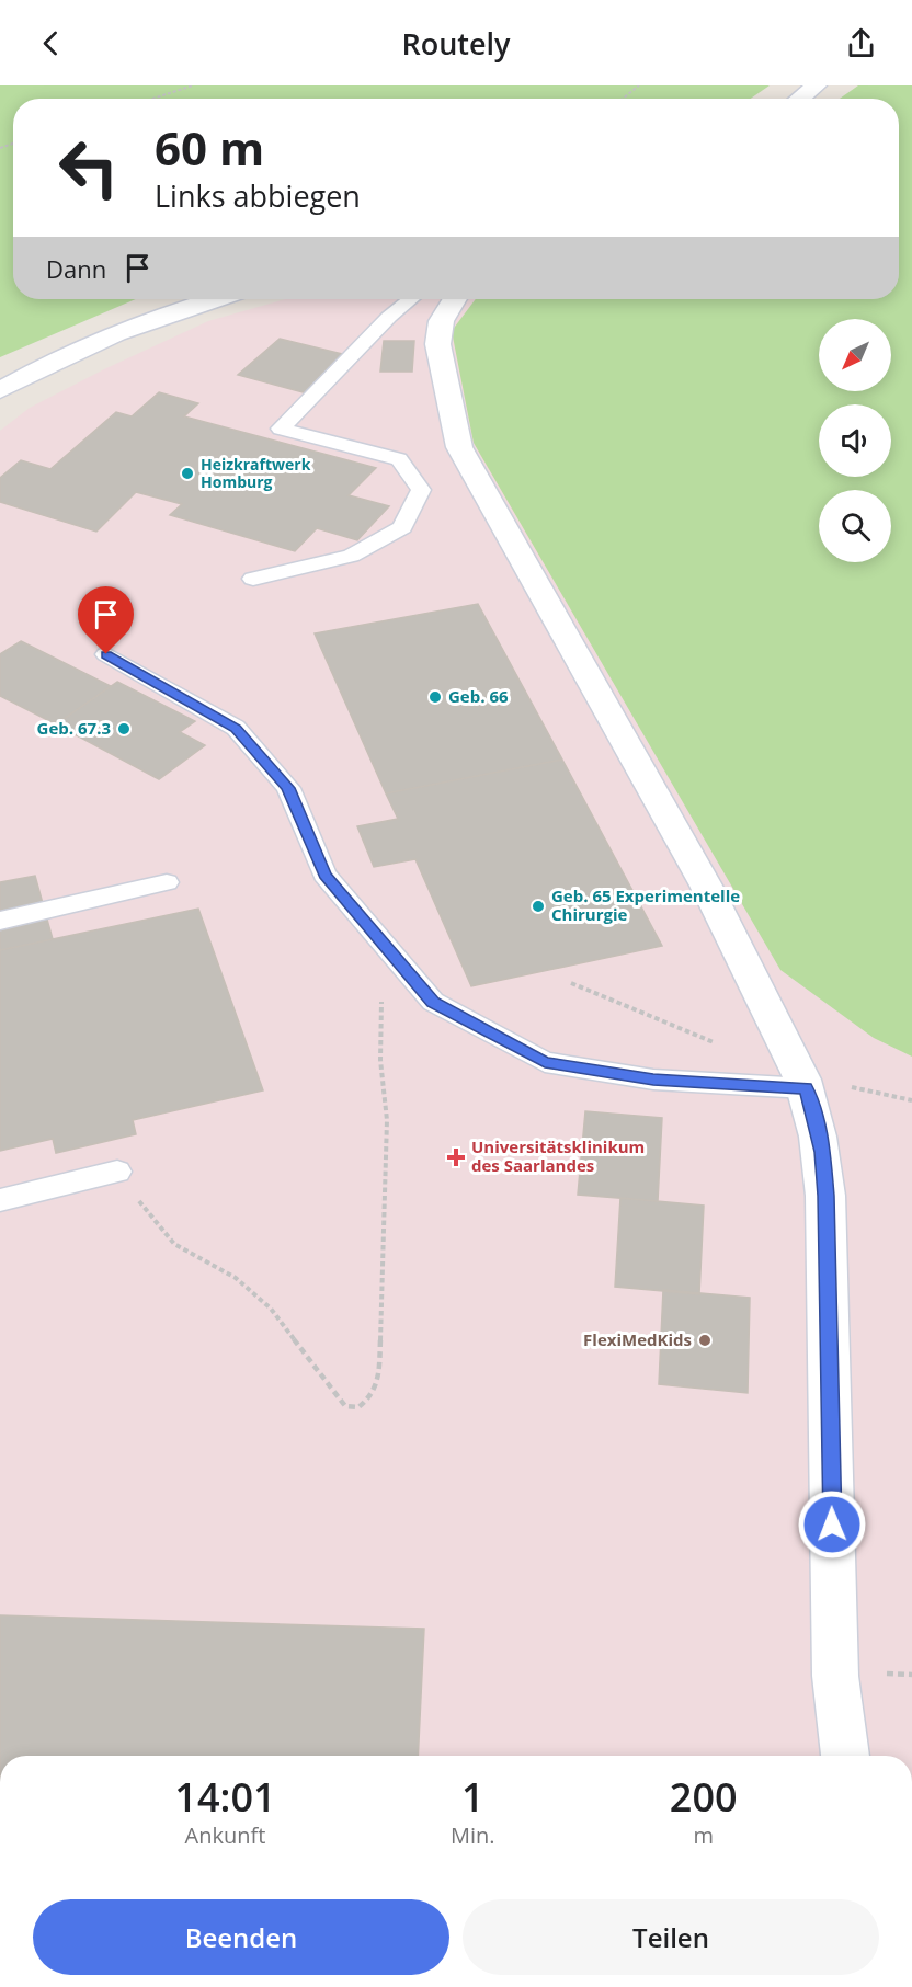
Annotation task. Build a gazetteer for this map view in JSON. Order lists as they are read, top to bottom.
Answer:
{
  "places": {
    "other": [
      "Heizkraftwerk Homburg",
      "Geb. 66",
      "Geb. 67.3",
      "Geb. 65 Experimentelle Chirurgie",
      "FlexiMedKids"
    ],
    "health": ["Universitätsklinikum des Saarlandes"]
  },
  "north": "bottom left",
  "page": {
    "header": "Routely",
    "turn": ["60 m", "Links abbiegen"],
    "then": "Dann",
    "eta": [
      "14:01",
      "Ankunft",
      "1",
      "Min.",
      "200",
      "m"
    ],
    "buttons": ["Beenden", "Teilen"]
  }
}
